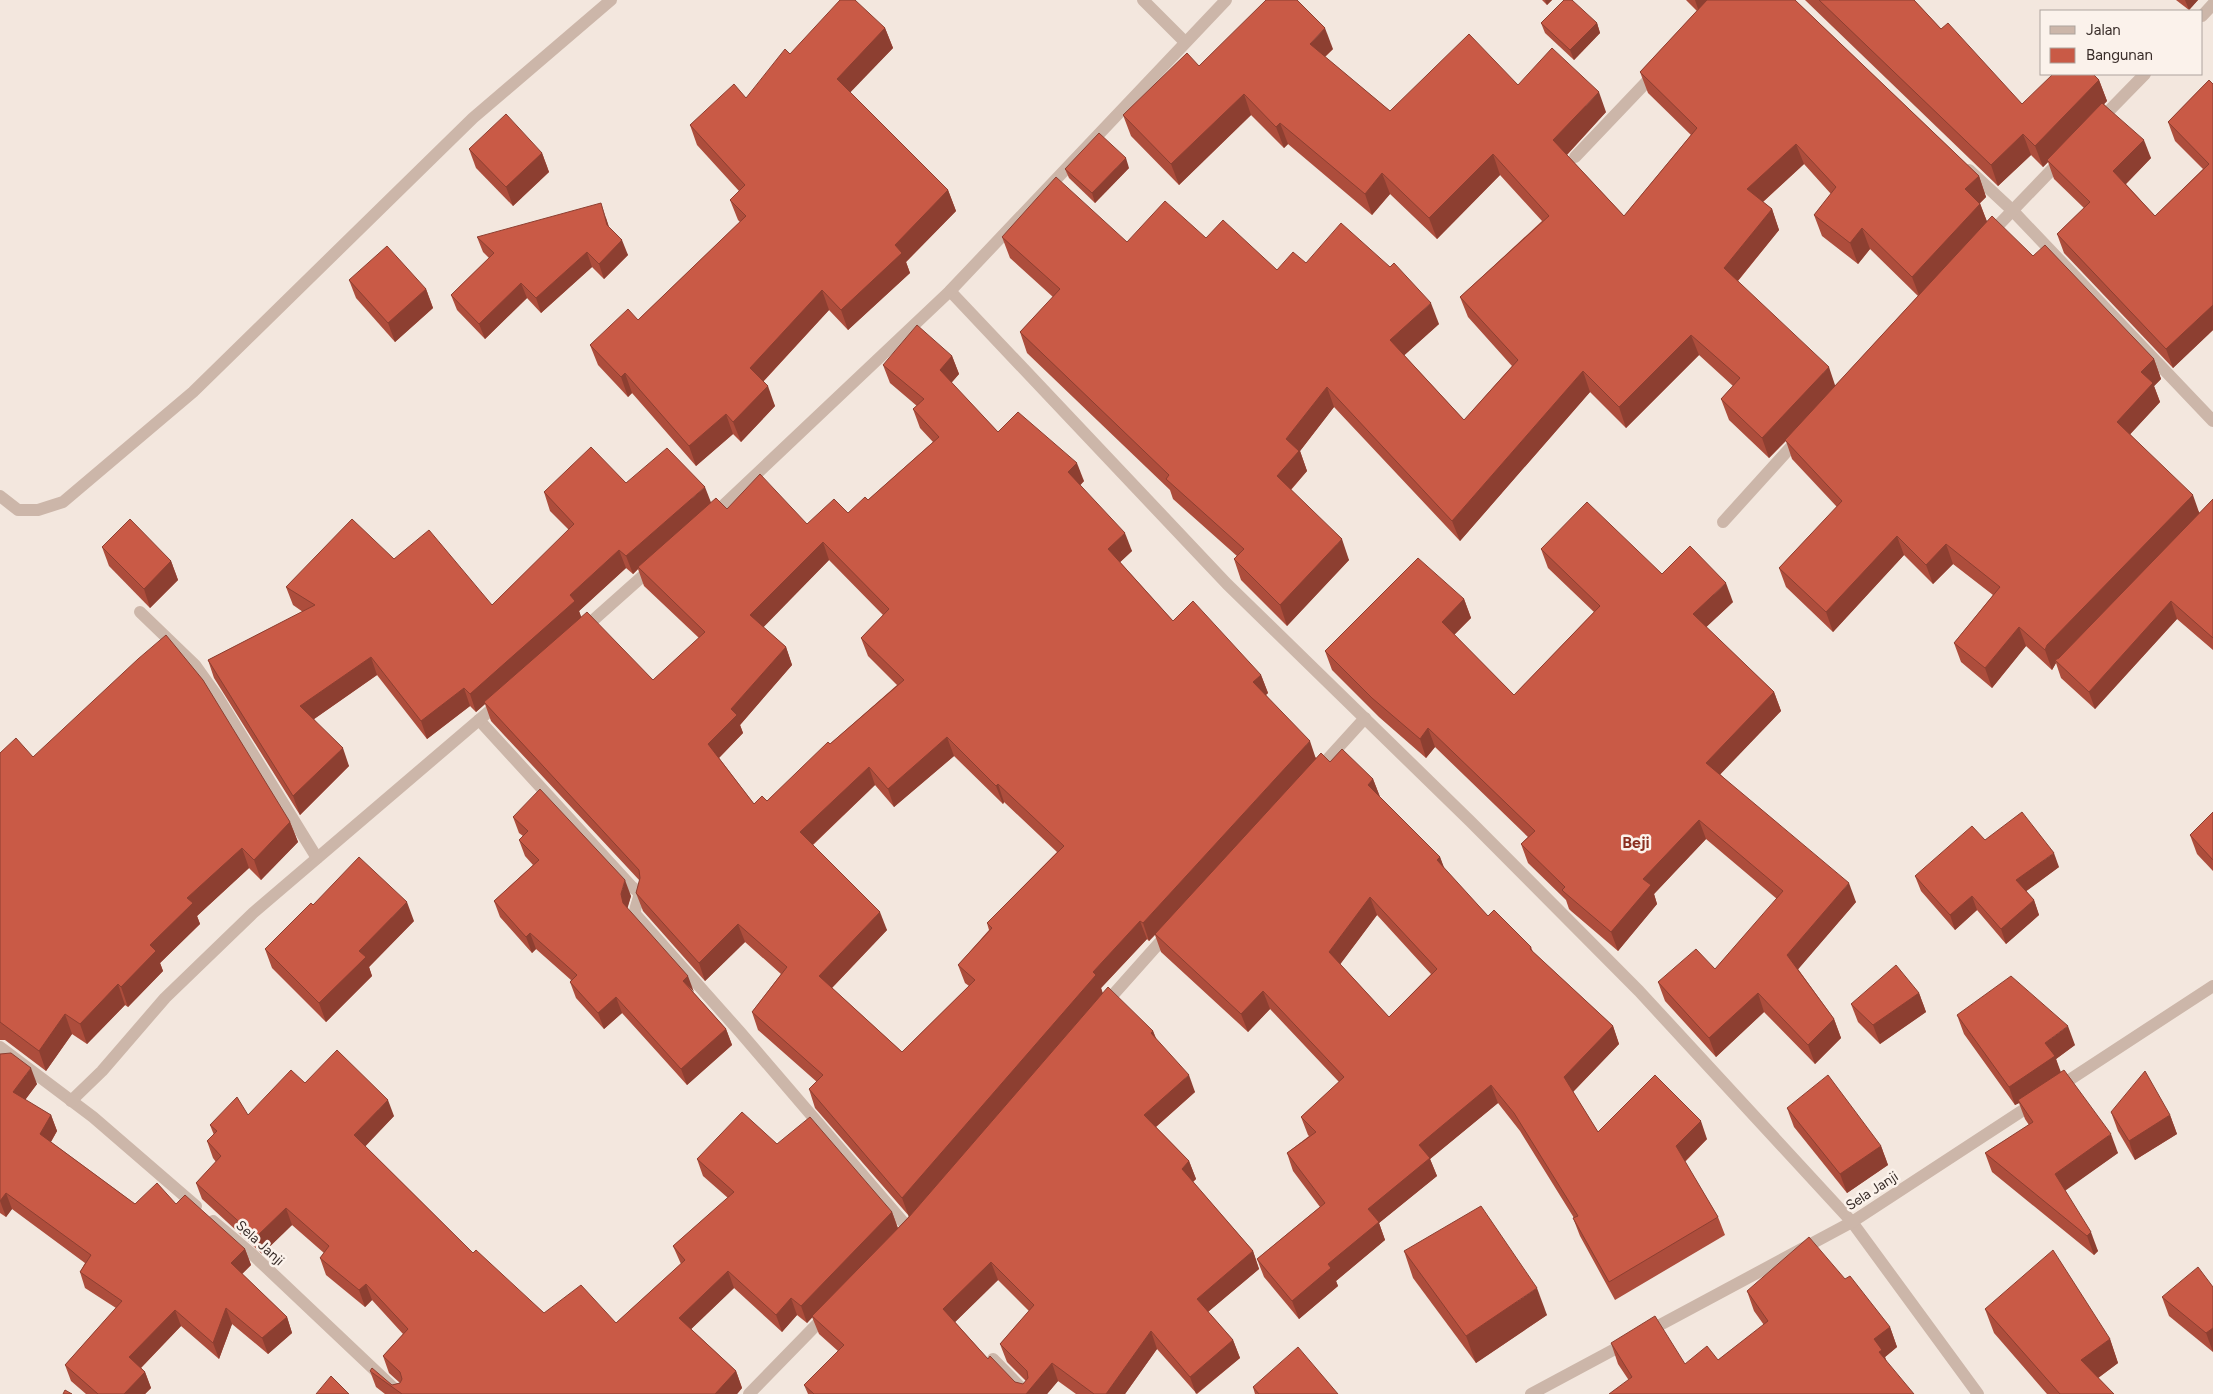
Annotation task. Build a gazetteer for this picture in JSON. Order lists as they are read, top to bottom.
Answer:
{
  "streets": {
    "street": ["Sela Janji"]
  },
  "districts": ["Beji"],
  "legend": ["Jalan", "Bangunan"]
}
